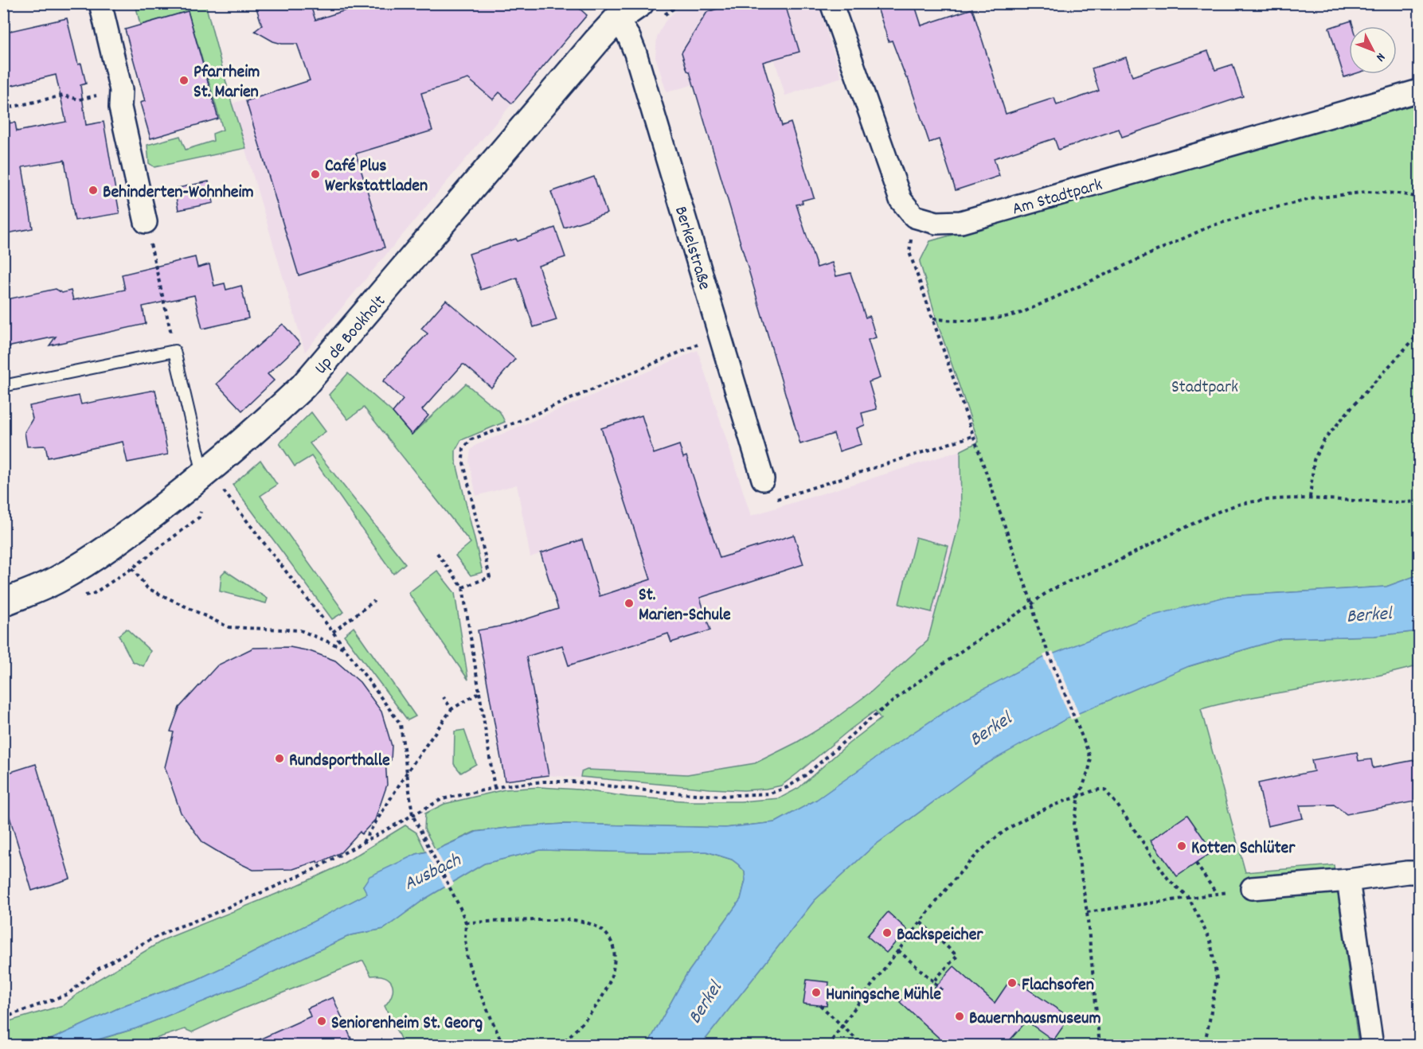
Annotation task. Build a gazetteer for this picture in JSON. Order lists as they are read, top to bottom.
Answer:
{
  "streets": {
    "street": ["Am Stadtpark", "Berkelstraße", "Up de Bookholt"]
  },
  "crossings": [
    ["Berkelstraße", "Up de Bookholt"]
  ],
  "water": ["Berkel", "Ausbach"],
  "parks": ["Stadtpark"],
  "places": [
    "Pfarrheim St. Marien",
    "Café Plus Werkstattladen",
    "Behinderten-Wohnheim",
    "St. Marien-Schule",
    "Rundsporthalle",
    "Kotten Schlüter",
    "Backspeicher",
    "Flachsofen",
    "Huningsche Mühle",
    "Bauernhausmuseum",
    "Seniorenheim St. Georg"
  ],
  "north": "bottom right"
}
